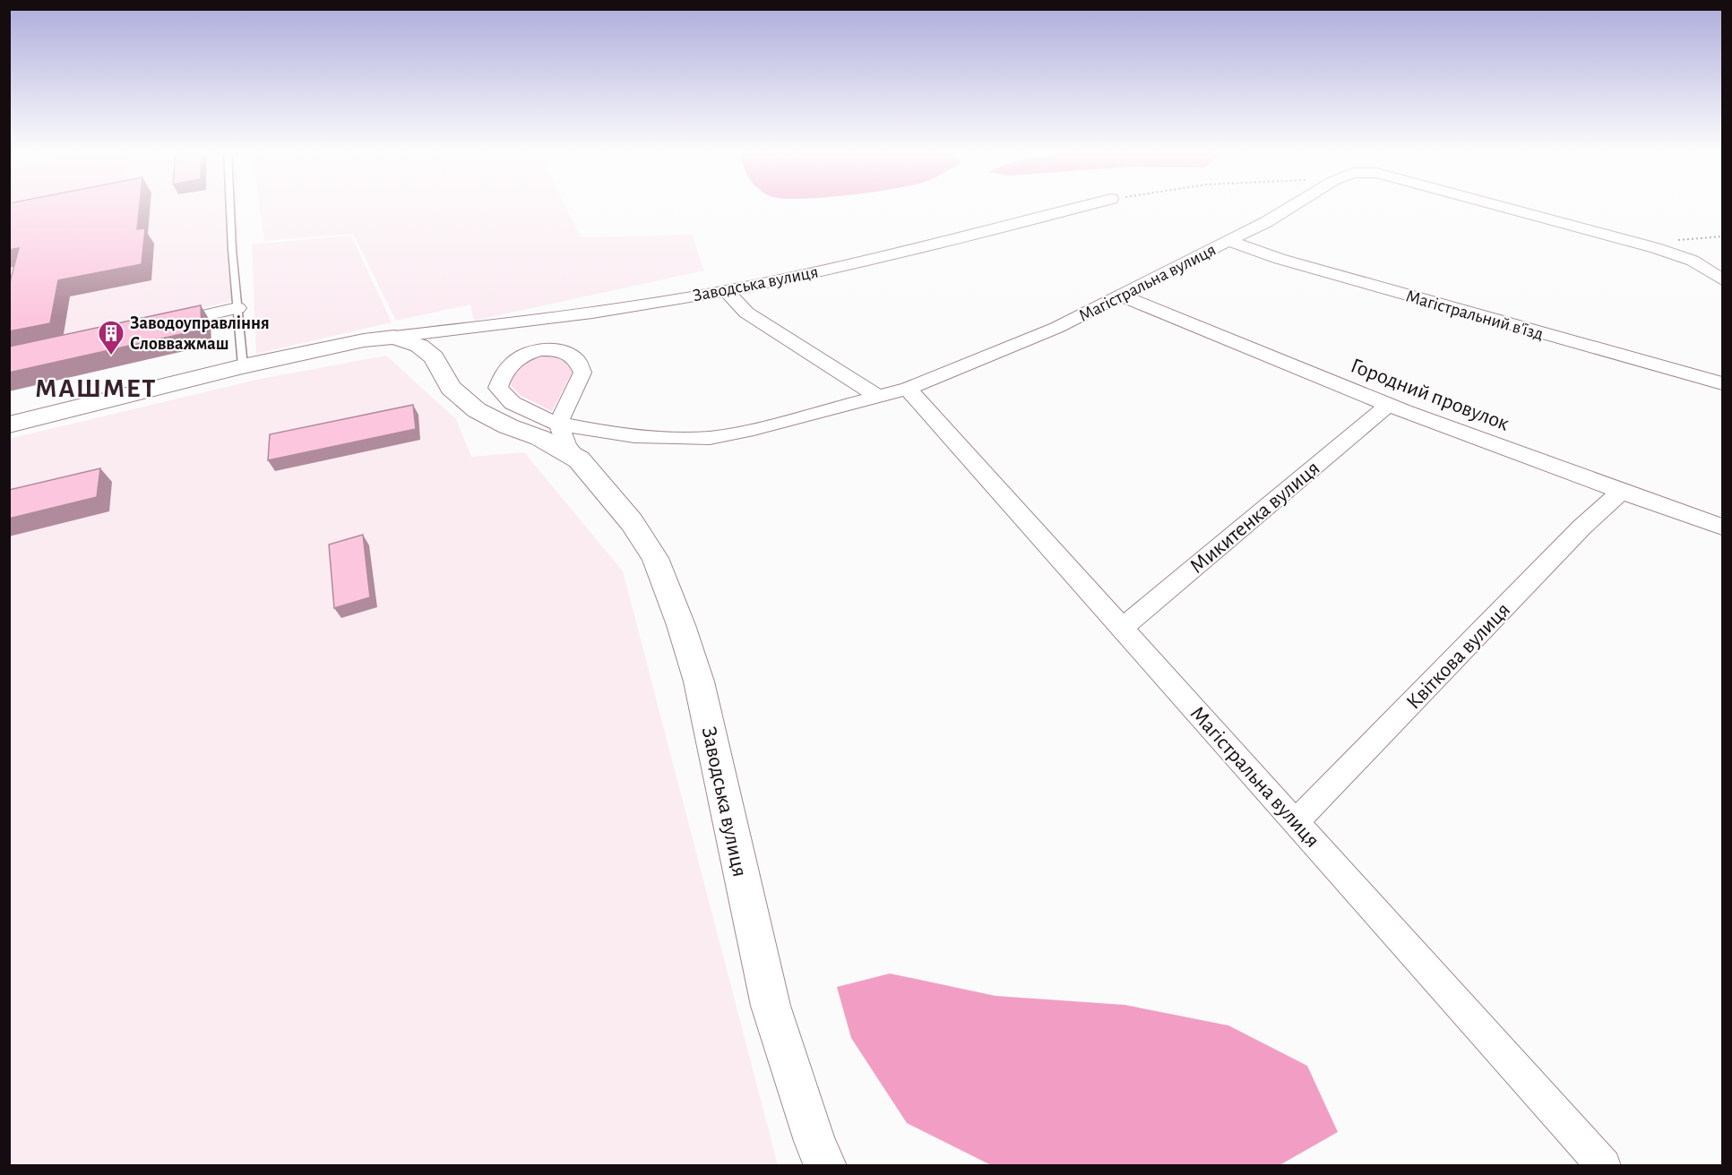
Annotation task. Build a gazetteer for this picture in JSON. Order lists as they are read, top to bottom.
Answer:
{
  "streets": {
    "street": [
      "Магістральна вулиця",
      "Заводська вулиця",
      "Магістральний в'їзд",
      "Городний провулок",
      "Микитенка вулиця",
      "Квіткова вулиця"
    ]
  },
  "crossings": [
    ["Магістральна вулиця", "Заводська вулиця"],
    ["Магістральна вулиця", "Магістральний в'їзд"],
    ["Магістральна вулиця", "Городний провулок"],
    ["Магістральна вулиця", "Микитенка вулиця"],
    ["Магістральна вулиця", "Квіткова вулиця"],
    ["Городний провулок", "Микитенка вулиця"],
    ["Городний провулок", "Квіткова вулиця"]
  ],
  "districts": ["МАШМЕТ"],
  "places": {
    "building": ["Заводоуправління Словважмаш"]
  }
}
